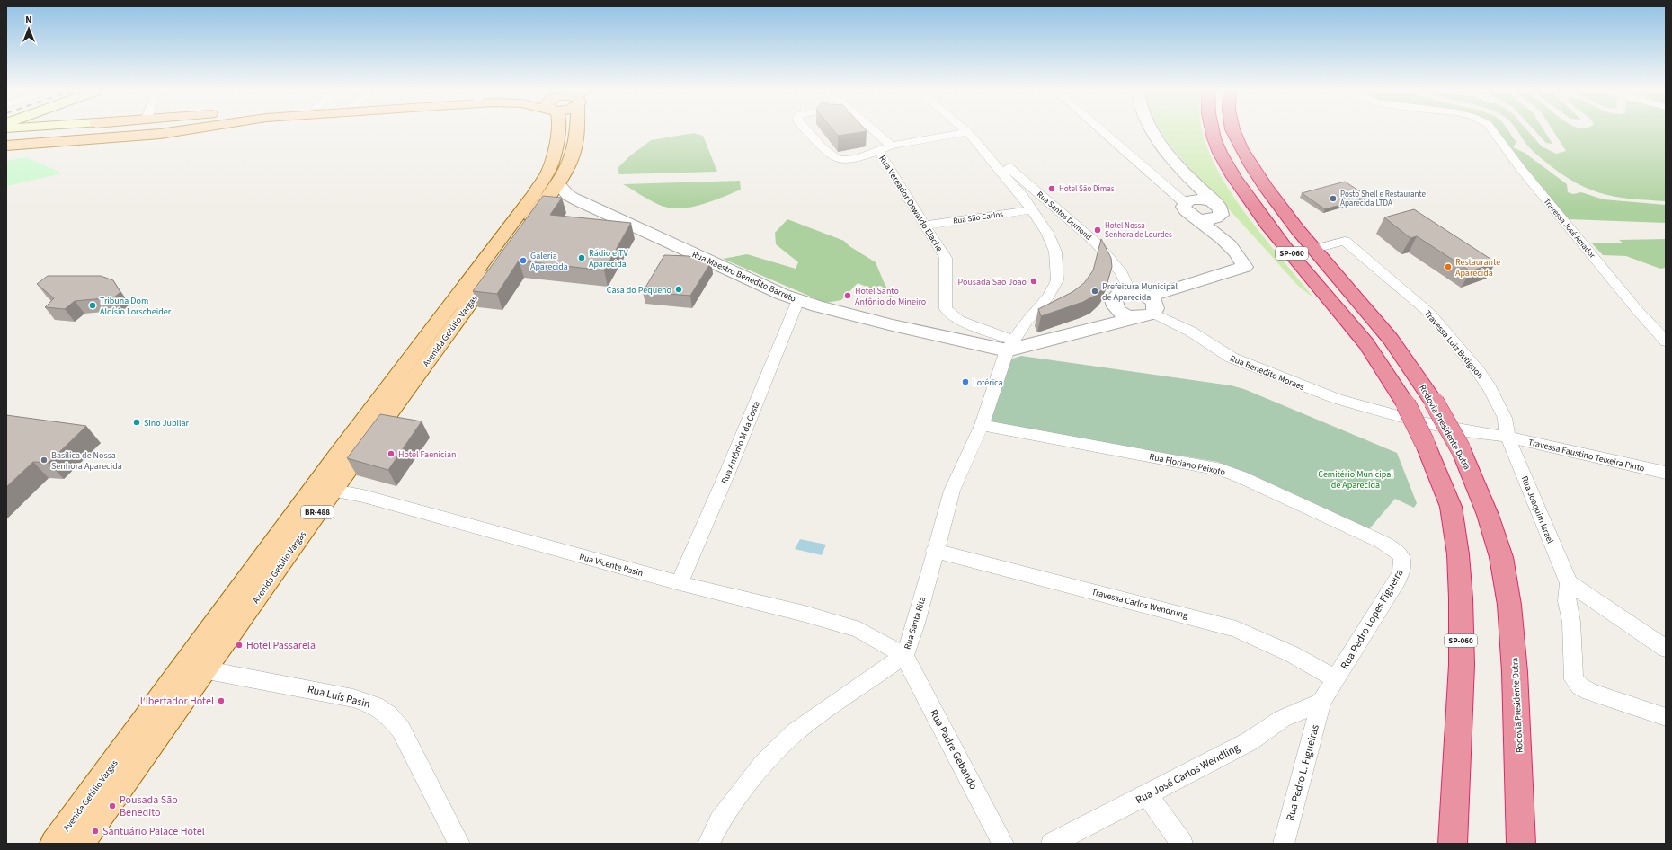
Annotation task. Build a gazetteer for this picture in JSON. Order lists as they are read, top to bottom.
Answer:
{
  "streets": {
    "highway": ["SP-060", "Rodovia Presidente Dutra"],
    "main road": ["Avenida Getúlio Vargas", "BR-488"],
    "street": [
      "Rua Vereador Oswaldo Elache",
      "Rua Santos Dumond",
      "Rua São Carlos",
      "Travessa José Amador",
      "Rua Maestro Benedito Barreto",
      "Travessa Luiz Butignon",
      "Rua Benedito Moraes",
      "Rua Antônio M da Costa",
      "Travessa Faustino Teixeira Pinto",
      "Rua Floriano Peixoto",
      "Rua Joaquim Israel",
      "Rua Vicente Pasin",
      "Travessa Carlos Wendrung",
      "Rua Pedro Lopes Figueira",
      "Rua Santa Rita",
      "Rua Luís Pasin",
      "Rua Padre Gebando",
      "Rua Pedro L. Figueiras",
      "Rua José Carlos Wendling"
    ]
  },
  "crossings": [
    ["Rua Vereador Oswaldo Elache", "Rua São Carlos"],
    ["Rua Vereador Oswaldo Elache", "Rua Maestro Benedito Barreto"],
    ["Rua Vereador Oswaldo Elache", "Rua Santa Rita"],
    ["Rua Santos Dumond", "Rua Santa Rita"],
    ["Rua São Carlos", "Rua Santa Rita"],
    ["Rua Maestro Benedito Barreto", "Avenida Getúlio Vargas"],
    ["Rua Maestro Benedito Barreto", "Rua Antônio M da Costa"],
    ["Rua Maestro Benedito Barreto", "Rua Santa Rita"],
    ["Avenida Getúlio Vargas", "Rua Vicente Pasin"],
    ["Avenida Getúlio Vargas", "Rua Luís Pasin"],
    ["Travessa Luiz Butignon", "Rua Benedito Moraes"],
    ["Travessa Luiz Butignon", "Rodovia Presidente Dutra"],
    ["Travessa Luiz Butignon", "Travessa Faustino Teixeira Pinto"],
    ["Travessa Luiz Butignon", "Rua Joaquim Israel"],
    ["Rua Benedito Moraes", "Travessa Faustino Teixeira Pinto"],
    ["Rua Benedito Moraes", "Rua Joaquim Israel"],
    ["Rua Antônio M da Costa", "Rua Vicente Pasin"],
    ["Travessa Faustino Teixeira Pinto", "Rua Joaquim Israel"],
    ["Rua Floriano Peixoto", "Rua Pedro Lopes Figueira"],
    ["Rua Floriano Peixoto", "Rua Santa Rita"],
    ["Rua Vicente Pasin", "Rua Santa Rita"],
    ["Rua Vicente Pasin", "Rua Padre Gebando"],
    ["Travessa Carlos Wendrung", "Rua Pedro Lopes Figueira"],
    ["Travessa Carlos Wendrung", "Rua Santa Rita"],
    ["Rua Pedro Lopes Figueira", "Rua Pedro L. Figueiras"],
    ["Rua Pedro Lopes Figueira", "Rua José Carlos Wendling"],
    ["Rua Santa Rita", "Rua Padre Gebando"],
    ["Rua Pedro L. Figueiras", "Rua José Carlos Wendling"]
  ],
  "parks": ["Cemitério Municipal de Aparecida"],
  "places": [
    "Hotel São Dimas",
    "Posto Shell e Restaurante Aparecida LTDA",
    "Hotel Nossa Senhora de Lourdes",
    "Rádio e TV Aparecida",
    "Galeria Aparecida",
    "Restaurante Aparecida",
    "Pousada São João",
    "Casa do Pequeno",
    "Prefeitura Municipal de Aparecida",
    "Hotel Santo Antônio do Mineiro",
    "Tribuna Dom Aloísio Lorscheider",
    "Lotérica",
    "Sino Jubilar",
    "Hotel Faenician",
    "Basílica de Nossa Senhora Aparecida",
    "Hotel Passarela",
    "Libertador Hotel",
    "Pousada São Benedito",
    "Santuário Palace Hotel"
  ],
  "north": "top"
}
